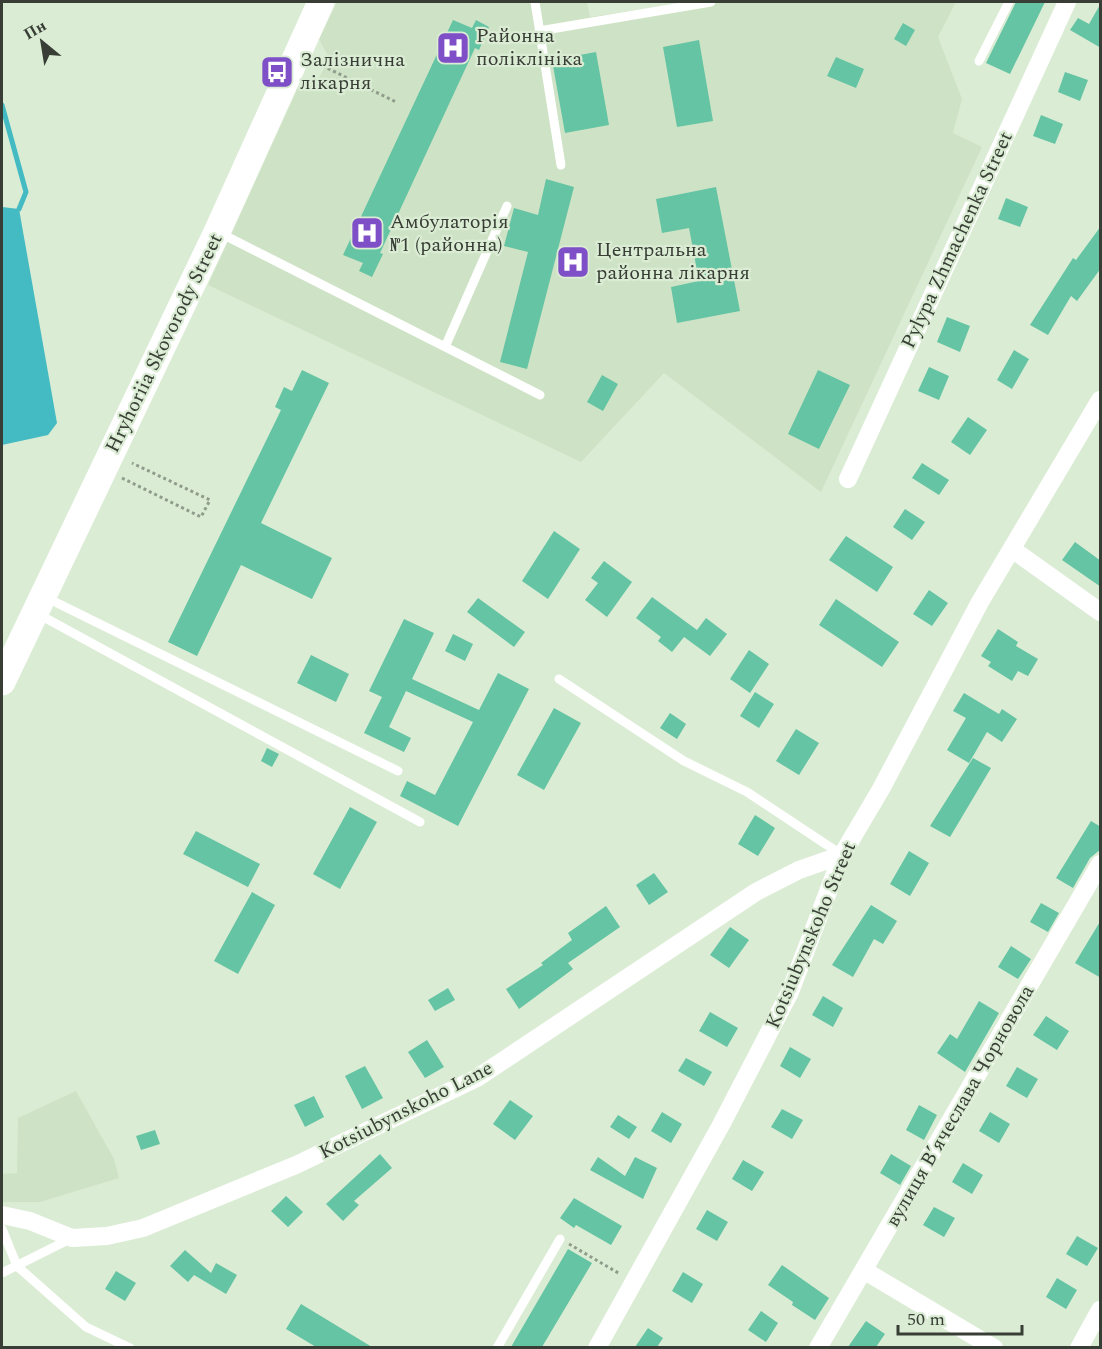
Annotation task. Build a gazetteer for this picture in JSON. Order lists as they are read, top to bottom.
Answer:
{
  "streets": {
    "street": [
      "Pylypa Zhmachenka Street",
      "Hryhoriia Skovorody Street",
      "Kotsiubynskoho Street",
      "вулиця Вʼячеслава Чорновола",
      "Kotsiubynskoho Lane"
    ]
  },
  "crossings": [
    ["Kotsiubynskoho Street", "Kotsiubynskoho Lane"]
  ],
  "places": {
    "hospital": ["Районна поліклініка", "Амбулаторія №1 (районна)", "Центральна районна лікарня"],
    "bus stop": ["Залізнична лікарня"]
  },
  "scale_bar": "50 m",
  "north": "top left"
}
